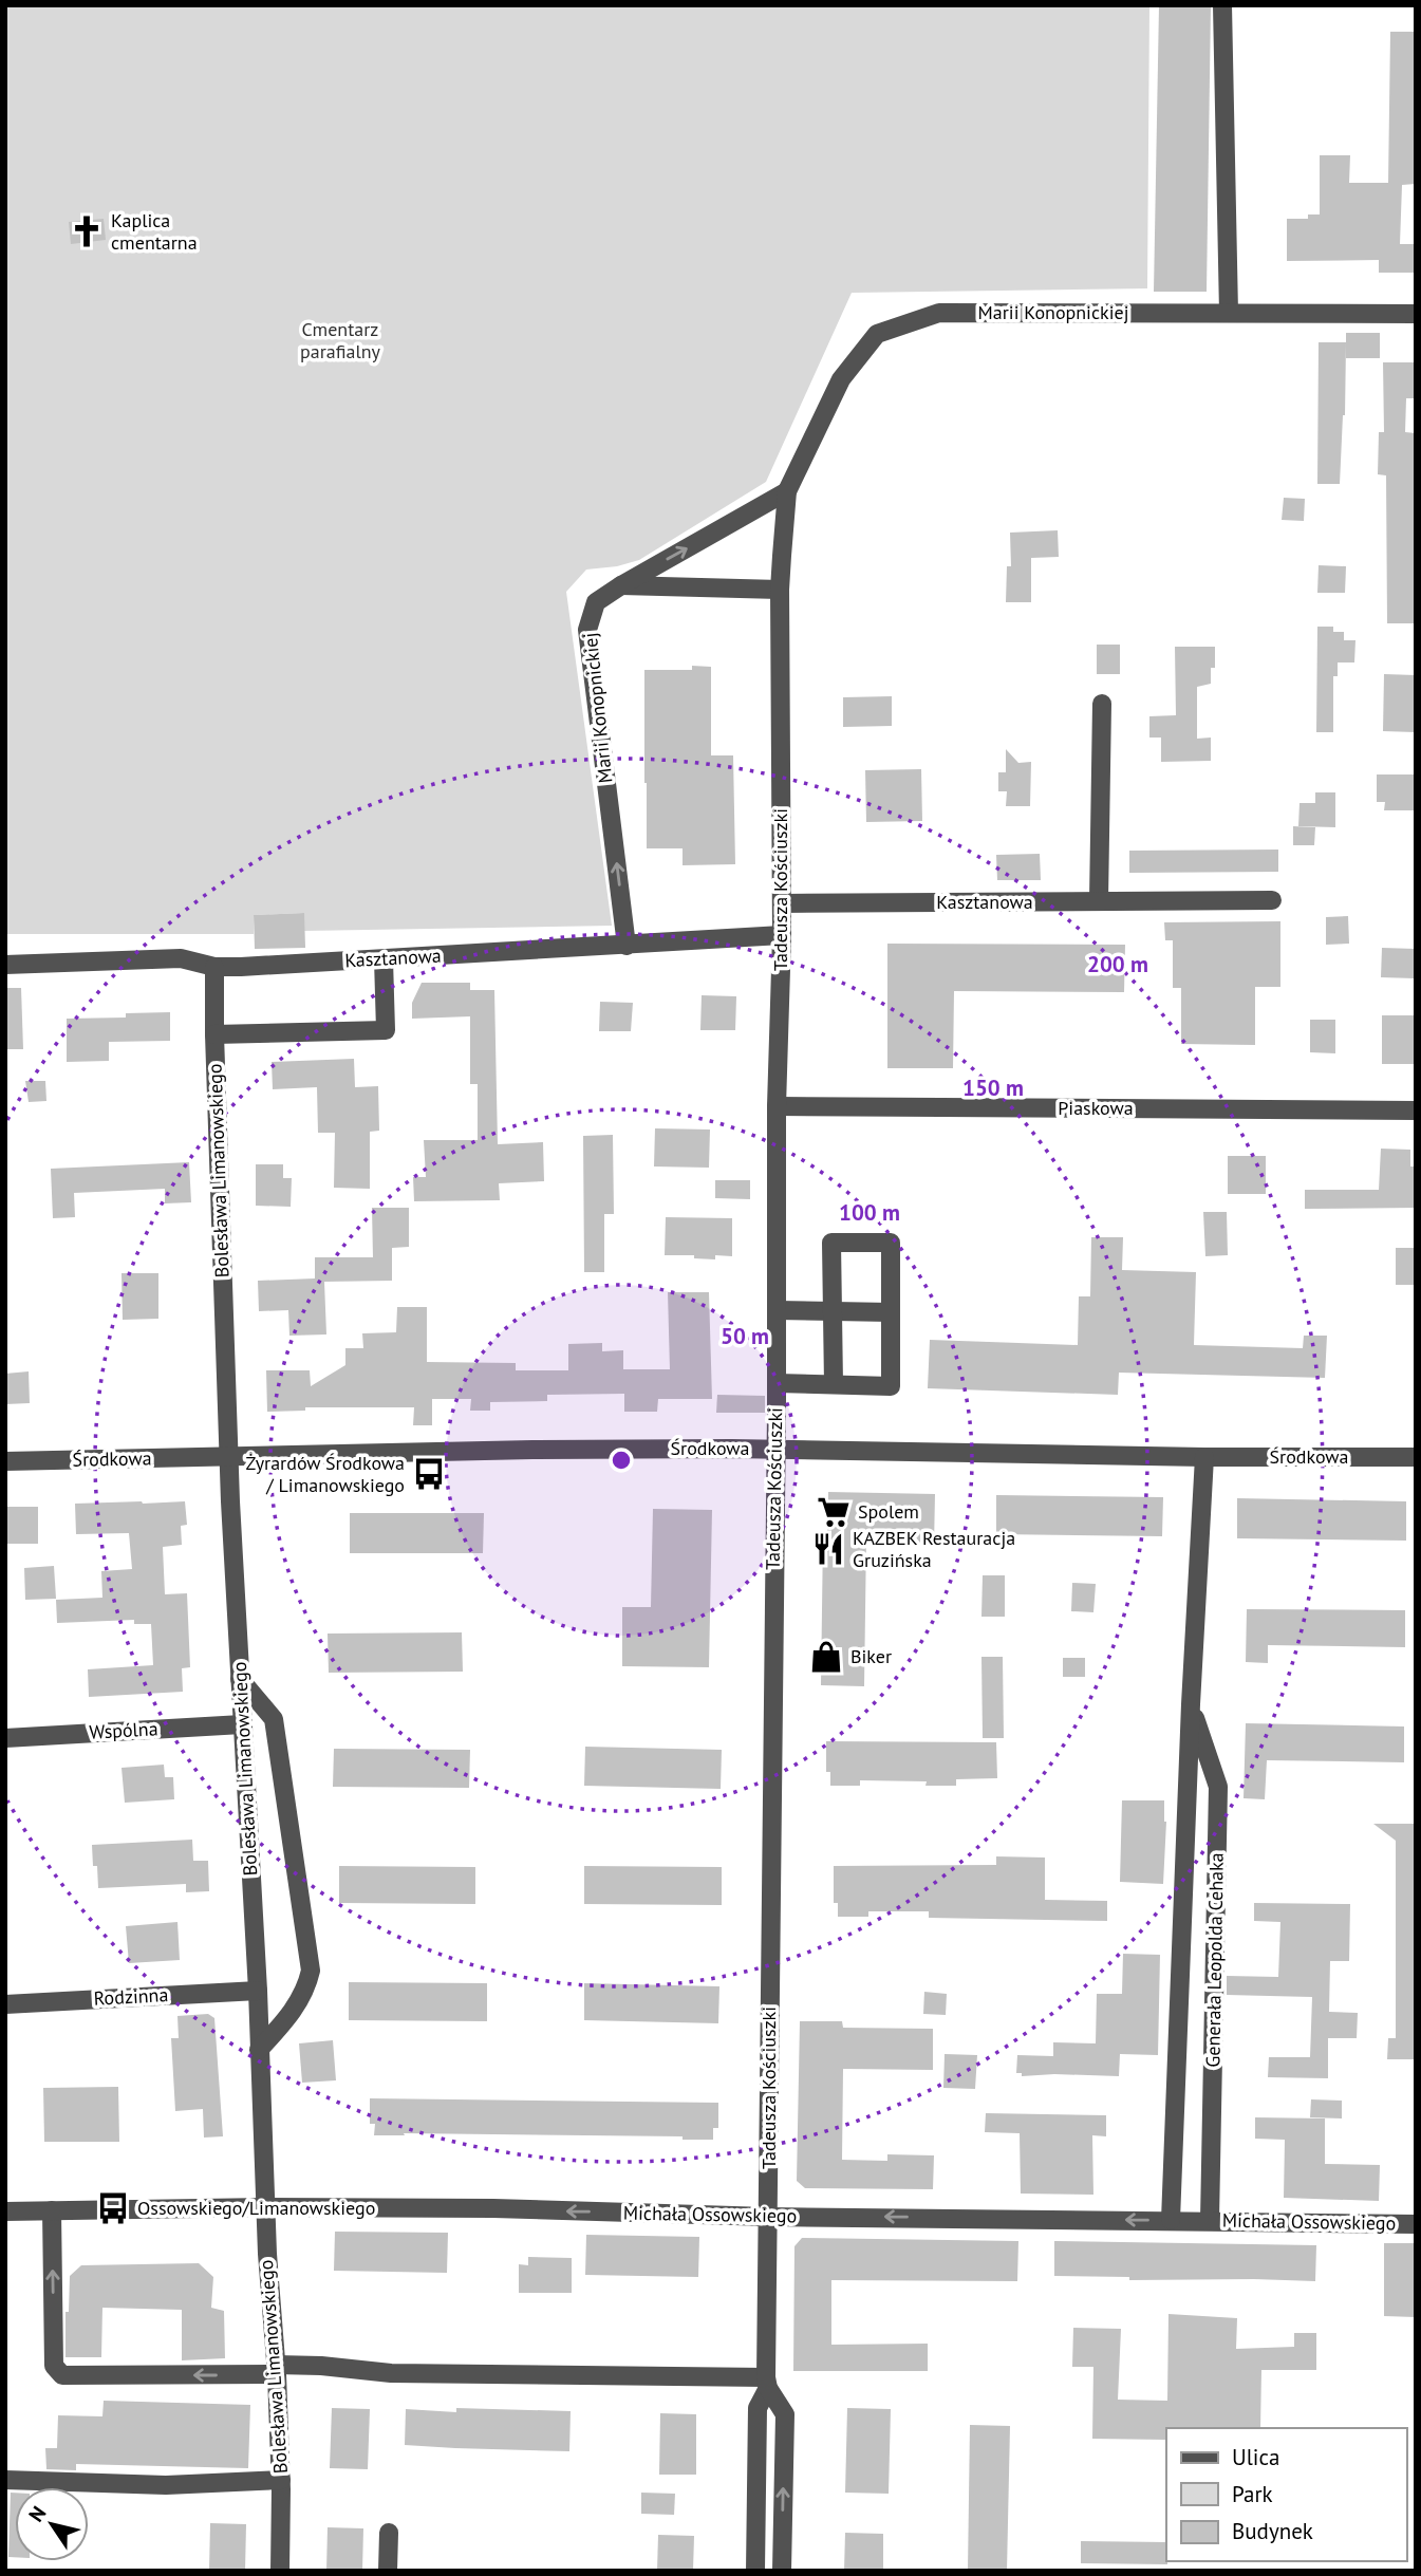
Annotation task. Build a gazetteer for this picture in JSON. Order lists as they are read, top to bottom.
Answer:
{
  "streets": {
    "street": [
      "Marii Konopnickiej",
      "Tadeusza Kościuszki",
      "Kasztanowa",
      "Piaskowa",
      "Bolesława Limanowskiego",
      "Środkowa",
      "Wspólna",
      "Generała Leopolda Cehaka",
      "Rodzinna",
      "Michała Ossowskiego"
    ]
  },
  "crossings": [
    ["Marii Konopnickiej", "Tadeusza Kościuszki"],
    ["Marii Konopnickiej", "Kasztanowa"],
    ["Tadeusza Kościuszki", "Kasztanowa"],
    ["Tadeusza Kościuszki", "Piaskowa"],
    ["Tadeusza Kościuszki", "Środkowa"],
    ["Tadeusza Kościuszki", "Michała Ossowskiego"],
    ["Kasztanowa", "Bolesława Limanowskiego"],
    ["Bolesława Limanowskiego", "Środkowa"],
    ["Bolesława Limanowskiego", "Wspólna"],
    ["Bolesława Limanowskiego", "Rodzinna"],
    ["Bolesława Limanowskiego", "Michała Ossowskiego"],
    ["Środkowa", "Generała Leopolda Cehaka"],
    ["Generała Leopolda Cehaka", "Michała Ossowskiego"]
  ],
  "one_way": ["Michała Ossowskiego"],
  "parks": ["Cmentarz parafialny"],
  "places": {
    "church": ["Kaplica cmentarna"],
    "bus stop": ["Żyrardów Środkowa / Limanowskiego", "Ossowskiego/Limanowskiego"],
    "supermarket": ["Spolem"],
    "restaurant": ["KAZBEK Restauracja Gruzińska"],
    "shop": ["Biker"]
  },
  "legend": ["Ulica", "Park", "Budynek"],
  "north": "top left",
  "rings": [
    "200 m",
    "150 m",
    "100 m",
    "50 m"
  ]
}
